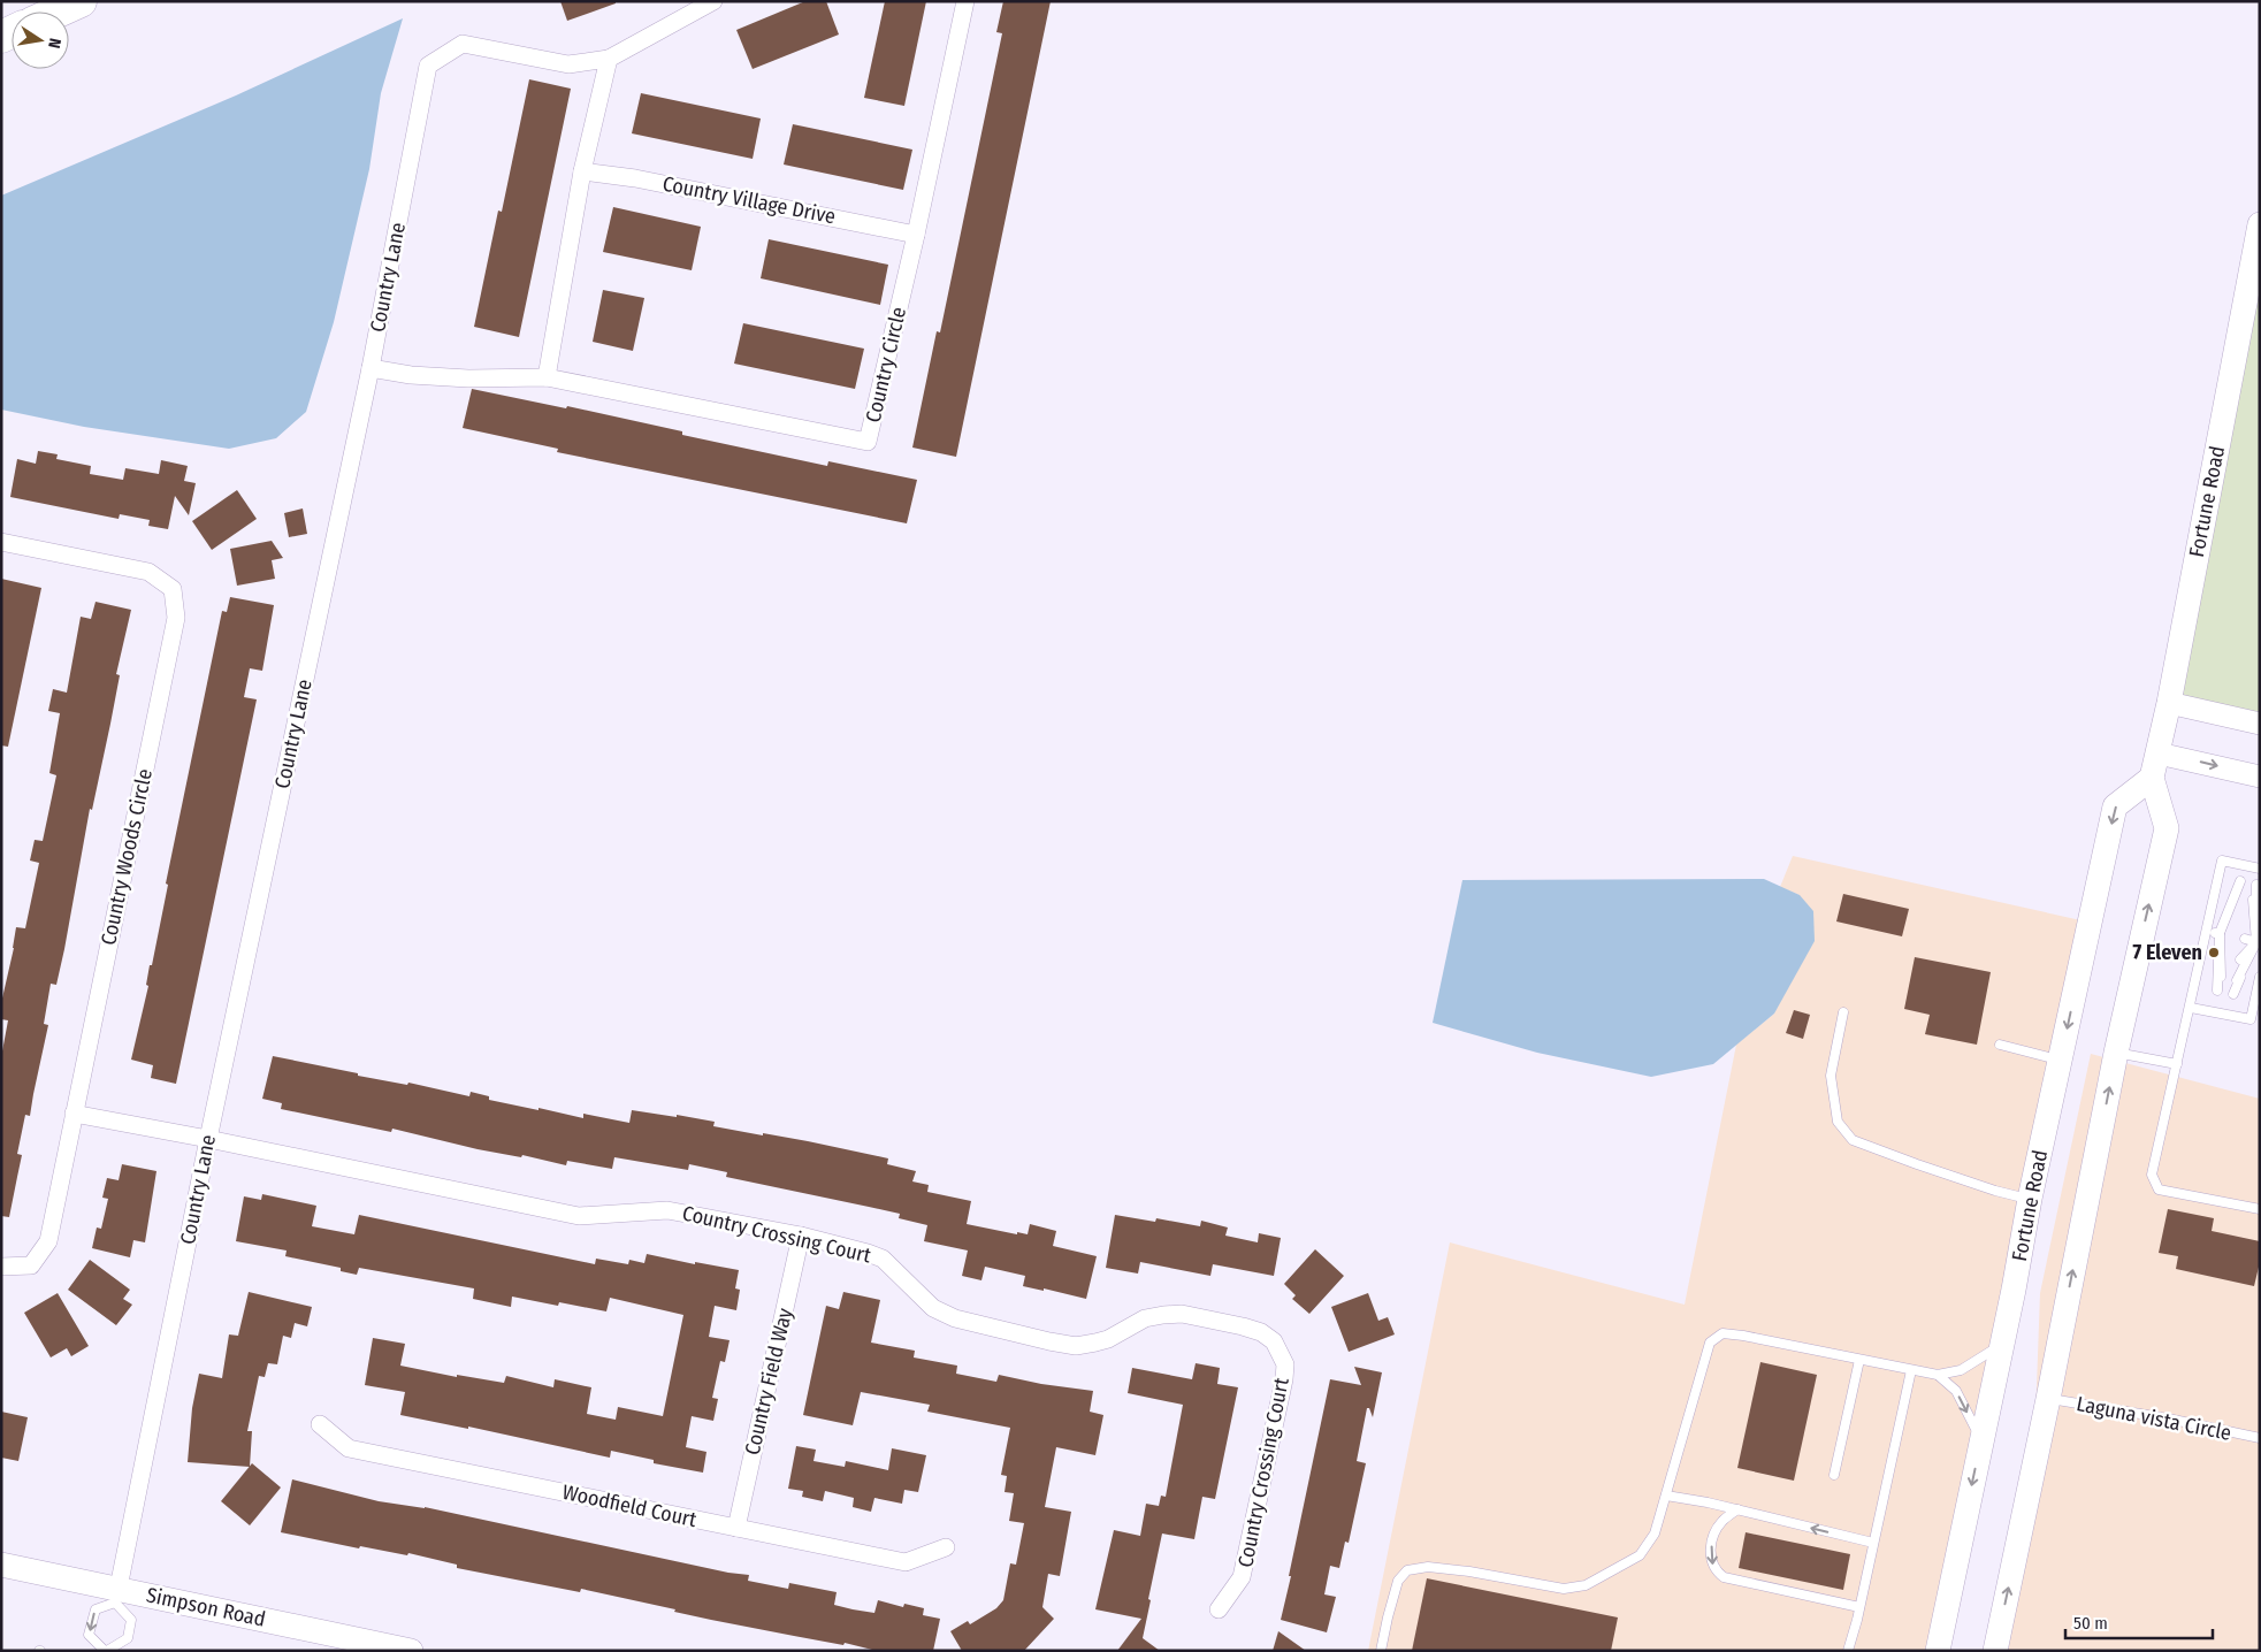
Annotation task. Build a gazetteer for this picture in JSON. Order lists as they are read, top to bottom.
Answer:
{
  "streets": {
    "main road": ["Fortune Road", "Simpson Road"],
    "street": [
      "Country Village Drive",
      "Country Lane",
      "Country Circle",
      "Country Woods Circle",
      "Country Crossing Court",
      "Country Field Way",
      "Woodfield Court"
    ],
    "lane": ["Laguna vista Circle"]
  },
  "crossings": [
    ["Country Village Drive", "Country Circle"],
    ["Country Lane", "Country Circle"],
    ["Country Lane", "Country Crossing Court"],
    ["Country Lane", "Simpson Road"],
    ["Country Woods Circle", "Country Crossing Court"],
    ["Country Crossing Court", "Country Field Way"],
    ["Country Field Way", "Woodfield Court"]
  ],
  "places": ["7 Eleven"],
  "scale_bar": "50 m",
  "north": "right"
}
